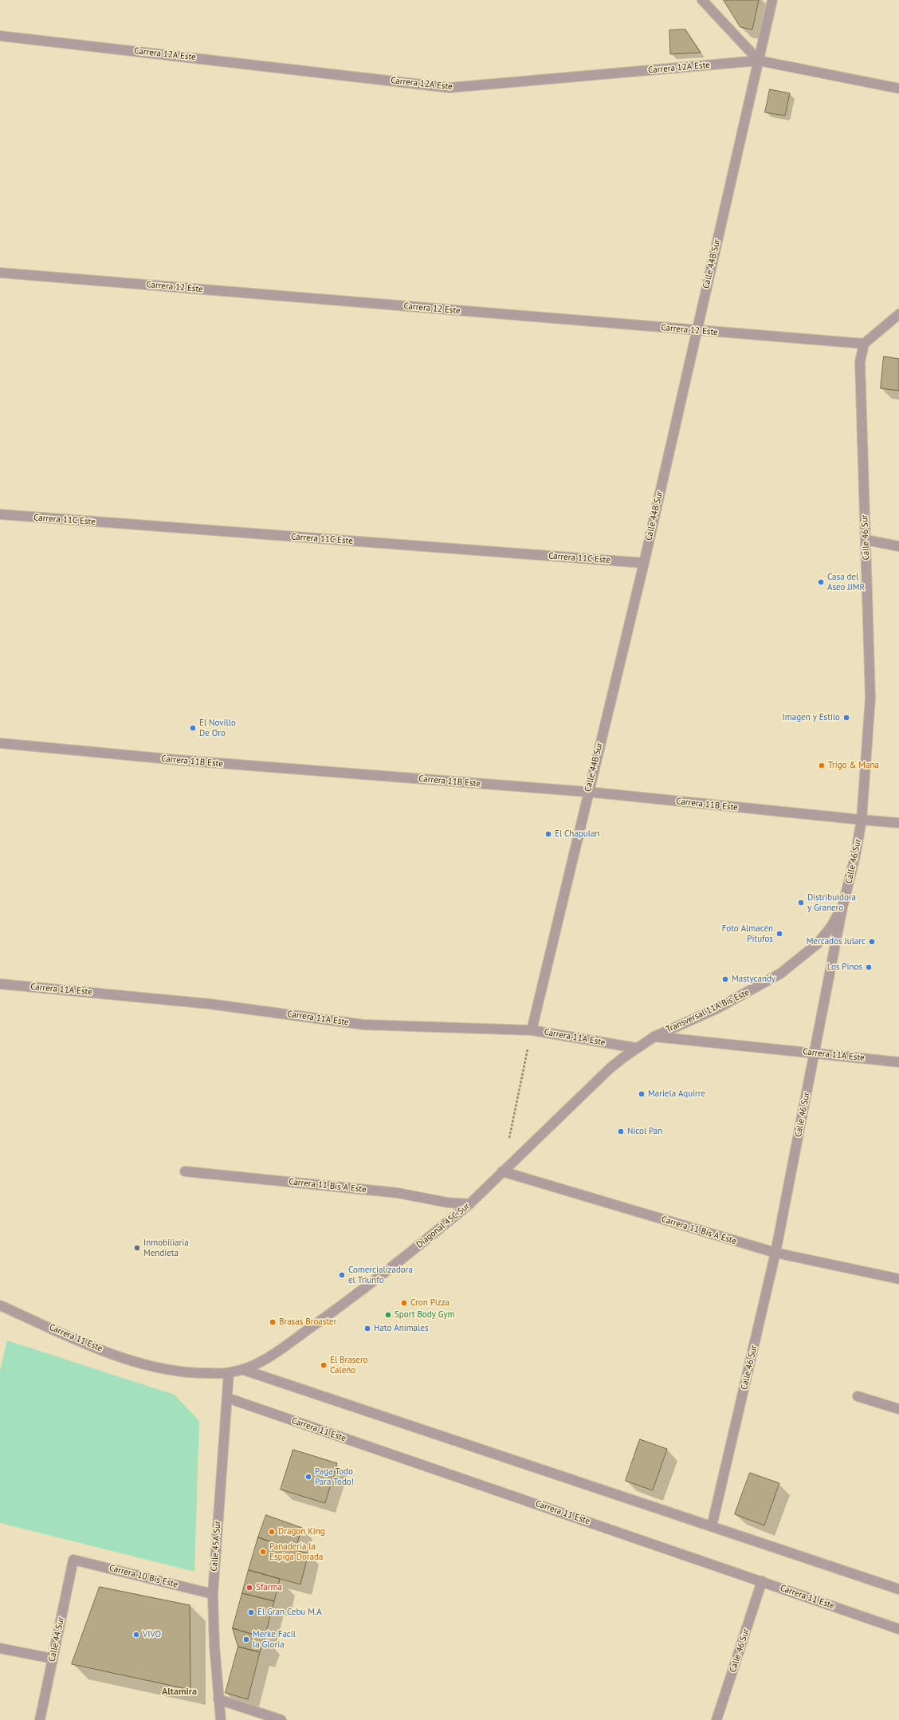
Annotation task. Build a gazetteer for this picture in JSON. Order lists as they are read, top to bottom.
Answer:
{
  "streets": {
    "street": [
      "Carrera 12A Este",
      "Calle 44B Sur",
      "Carrera 12 Este",
      "Carrera 11C Este",
      "Calle 46 Sur",
      "Carrera 11B Este",
      "Carrera 11A Este",
      "Transversal 11A Bis Este",
      "Carrera 11 Bis A Este",
      "Diagonal 45C Sur",
      "Carrera 11 Este",
      "Calle 45A Sur",
      "Carrera 10 Bis Este",
      "Calle 44 Sur"
    ]
  },
  "crossings": [
    ["Carrera 12A Este", "Calle 44B Sur"],
    ["Calle 44B Sur", "Carrera 12 Este"],
    ["Calle 44B Sur", "Carrera 11C Este"],
    ["Calle 44B Sur", "Carrera 11B Este"],
    ["Calle 44B Sur", "Carrera 11A Este"],
    ["Carrera 12 Este", "Calle 46 Sur"],
    ["Calle 46 Sur", "Carrera 11B Este"],
    ["Calle 46 Sur", "Carrera 11A Este"],
    ["Calle 46 Sur", "Transversal 11A Bis Este"],
    ["Calle 46 Sur", "Carrera 11 Bis A Este"],
    ["Calle 46 Sur", "Carrera 11 Este"],
    ["Carrera 11A Este", "Transversal 11A Bis Este"],
    ["Carrera 11A Este", "Diagonal 45C Sur"],
    ["Transversal 11A Bis Este", "Diagonal 45C Sur"],
    ["Carrera 11 Bis A Este", "Diagonal 45C Sur"],
    ["Diagonal 45C Sur", "Carrera 11 Este"],
    ["Diagonal 45C Sur", "Calle 45A Sur"],
    ["Carrera 11 Este", "Calle 45A Sur"],
    ["Calle 45A Sur", "Carrera 10 Bis Este"],
    ["Carrera 10 Bis Este", "Calle 44 Sur"]
  ],
  "districts": ["Altamira"],
  "places": [
    "Casa del Aseo JJMR",
    "Imagen y Estilo",
    "El Novillo De Oro",
    "Trigo & Mana",
    "El Chapulan",
    "Distribuidora y Granero",
    "Foto Almacén Pitufos",
    "Mercados Jularc",
    "Los Pinos",
    "Mastycandy",
    "Mariela Aquirre",
    "Nicol Pan",
    "Inmobiliaria Mendieta",
    "Comercializadora el Triunfo",
    "Cron Pizza",
    "Sport Body Gym",
    "Brasas Broaster",
    "Hato Animales",
    "El Brasero Caleńo",
    "Paga Todo Para Todo!",
    "Dragon King",
    "Panadería la Espiga Dorada",
    "Sfarma",
    "El Gran Cebu M.A",
    "VIVO",
    "Merke Facil la Gloria"
  ]
}
